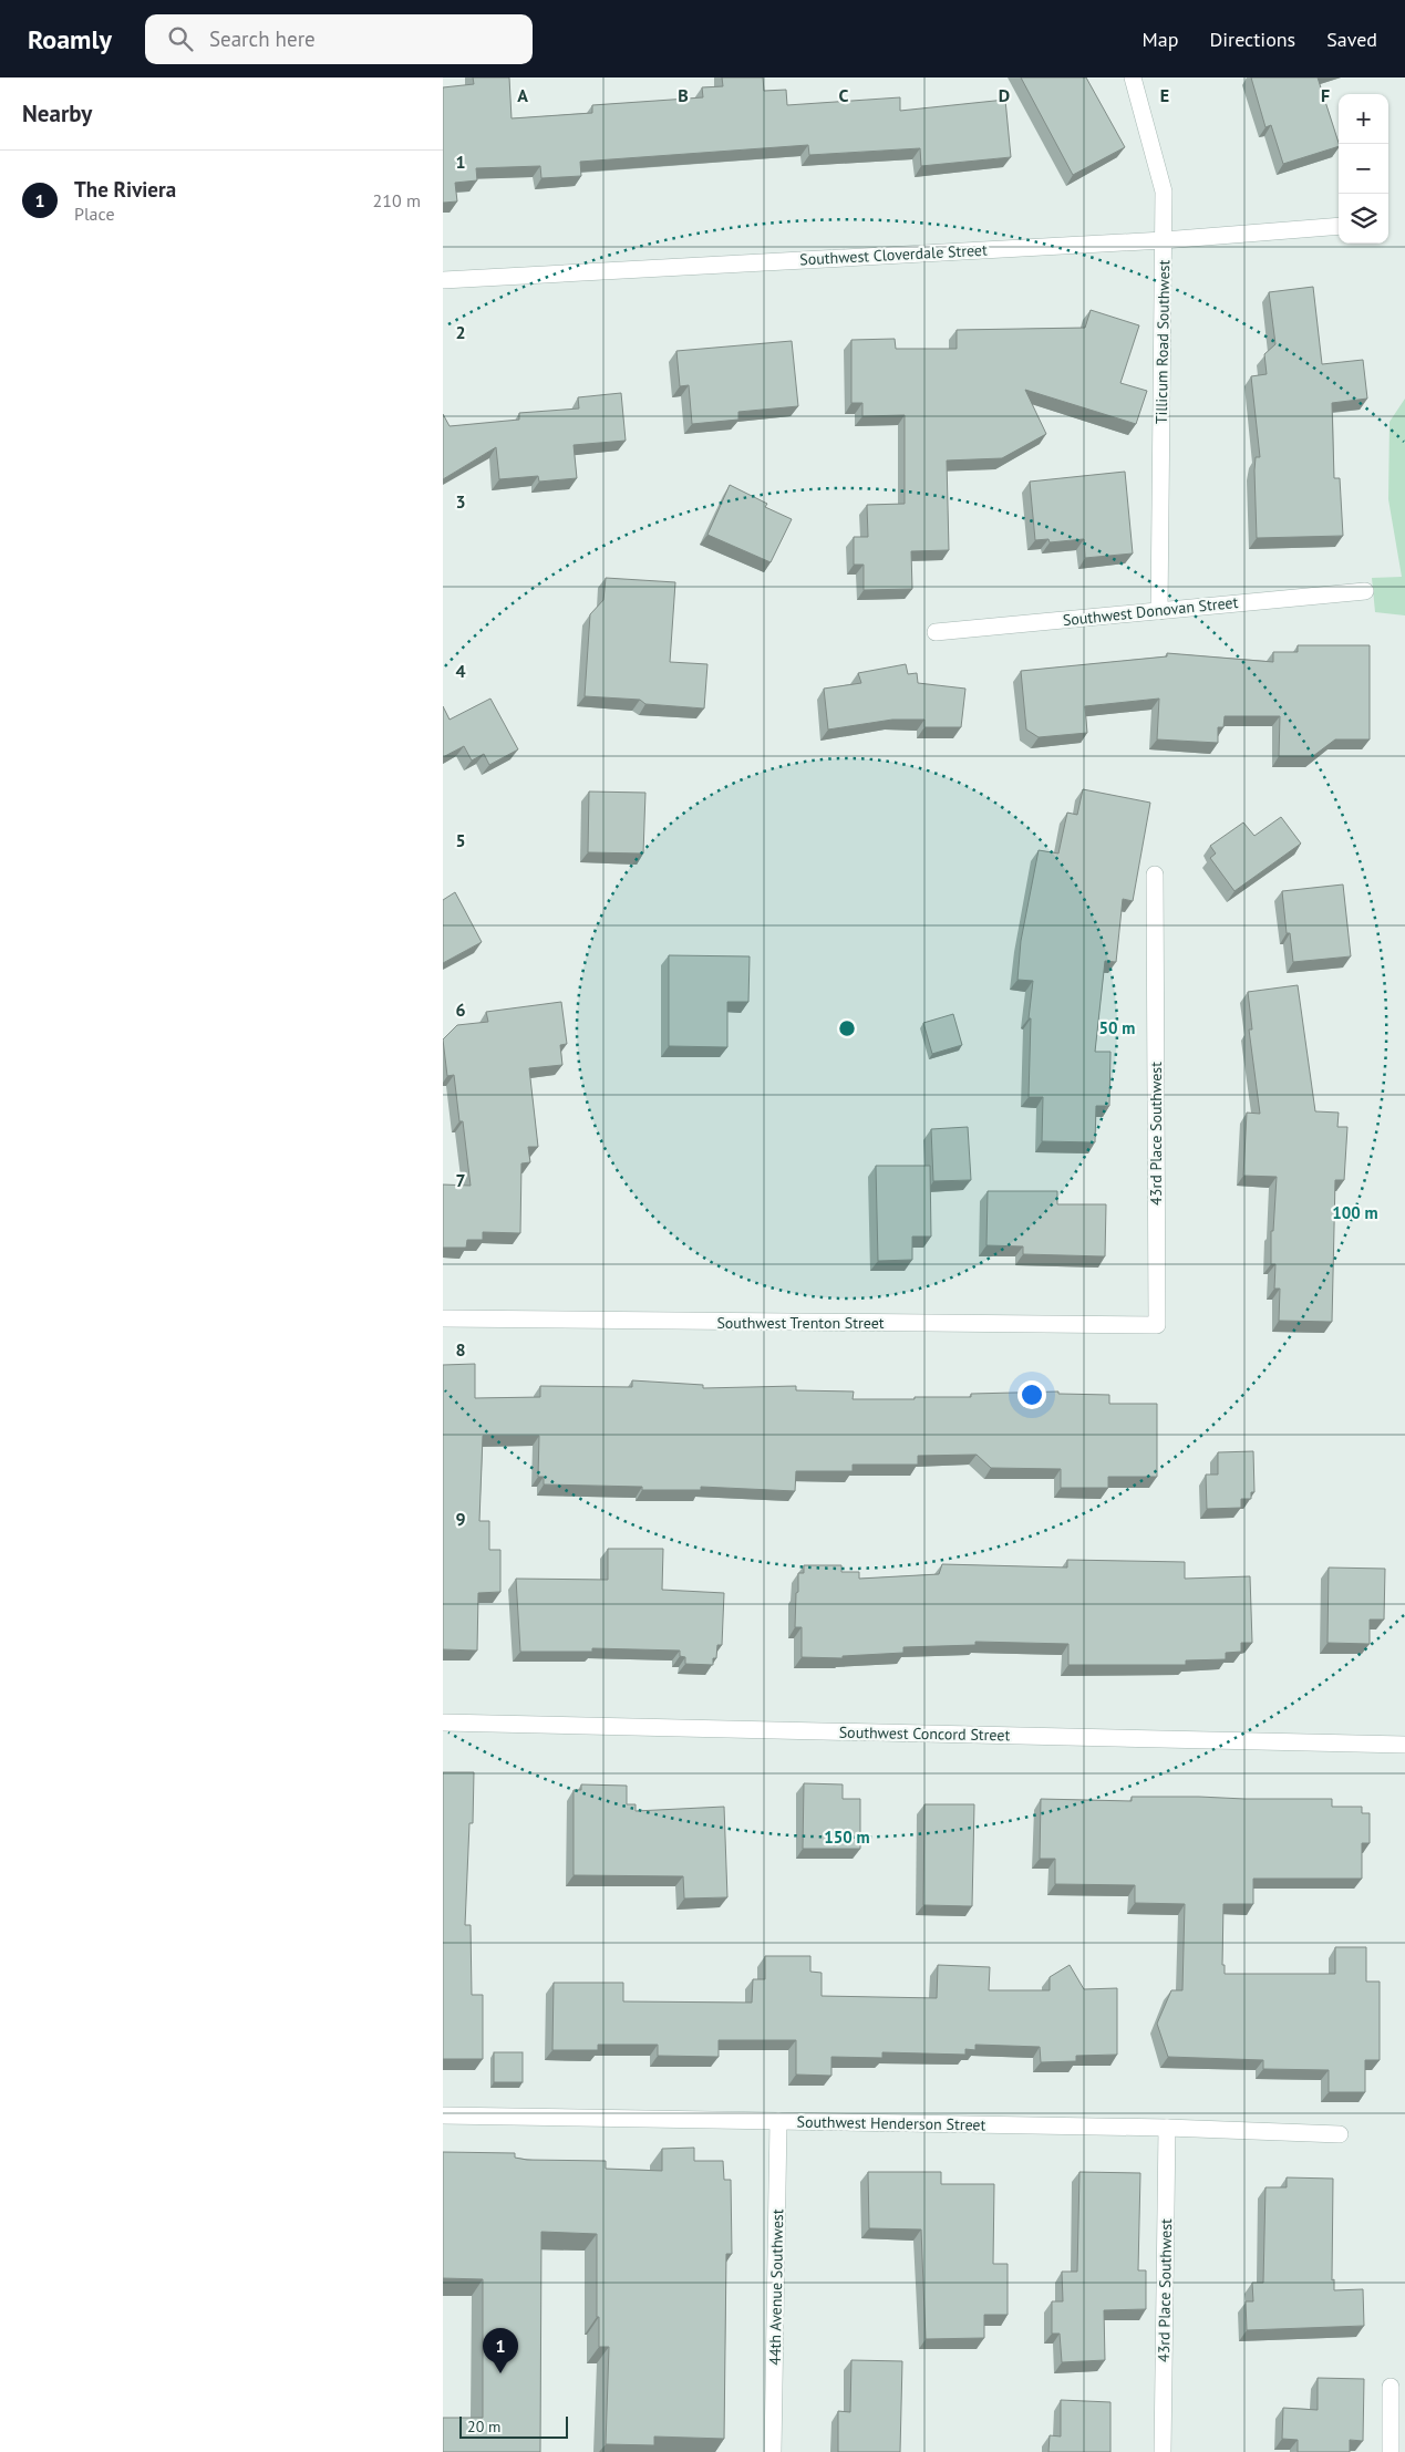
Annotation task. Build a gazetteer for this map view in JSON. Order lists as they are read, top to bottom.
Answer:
{
  "streets": {
    "street": [
      "Southwest Cloverdale Street",
      "Tillicum Road Southwest",
      "Southwest Donovan Street",
      "43rd Place Southwest",
      "Southwest Trenton Street",
      "Southwest Concord Street",
      "Southwest Henderson Street",
      "44th Avenue Southwest"
    ]
  },
  "crossings": [
    ["Southwest Cloverdale Street", "Tillicum Road Southwest"],
    ["Tillicum Road Southwest", "Southwest Donovan Street"],
    ["43rd Place Southwest", "Southwest Trenton Street"],
    ["43rd Place Southwest", "Southwest Henderson Street"],
    ["Southwest Henderson Street", "44th Avenue Southwest"]
  ],
  "scale_bar": "20 m",
  "page": {
    "header": "Roamly",
    "search": "Search here",
    "nav": ["Map", "Directions", "Saved"],
    "heading": "Nearby",
    "map_buttons": ["+", "−"],
    "list": [
      {
        "mark": "1",
        "name": "The Riviera",
        "note": "Place",
        "value": "210 m"
      }
    ],
    "pins": "1",
    "scale": "20 m"
  },
  "grid": {
    "columns": [
      "A",
      "B",
      "C",
      "D",
      "E",
      "F"
    ],
    "rows": [
      "1",
      "2",
      "3",
      "4",
      "5",
      "6",
      "7",
      "8",
      "9"
    ]
  },
  "rings": ["50 m", "100 m", "150 m"]
}
